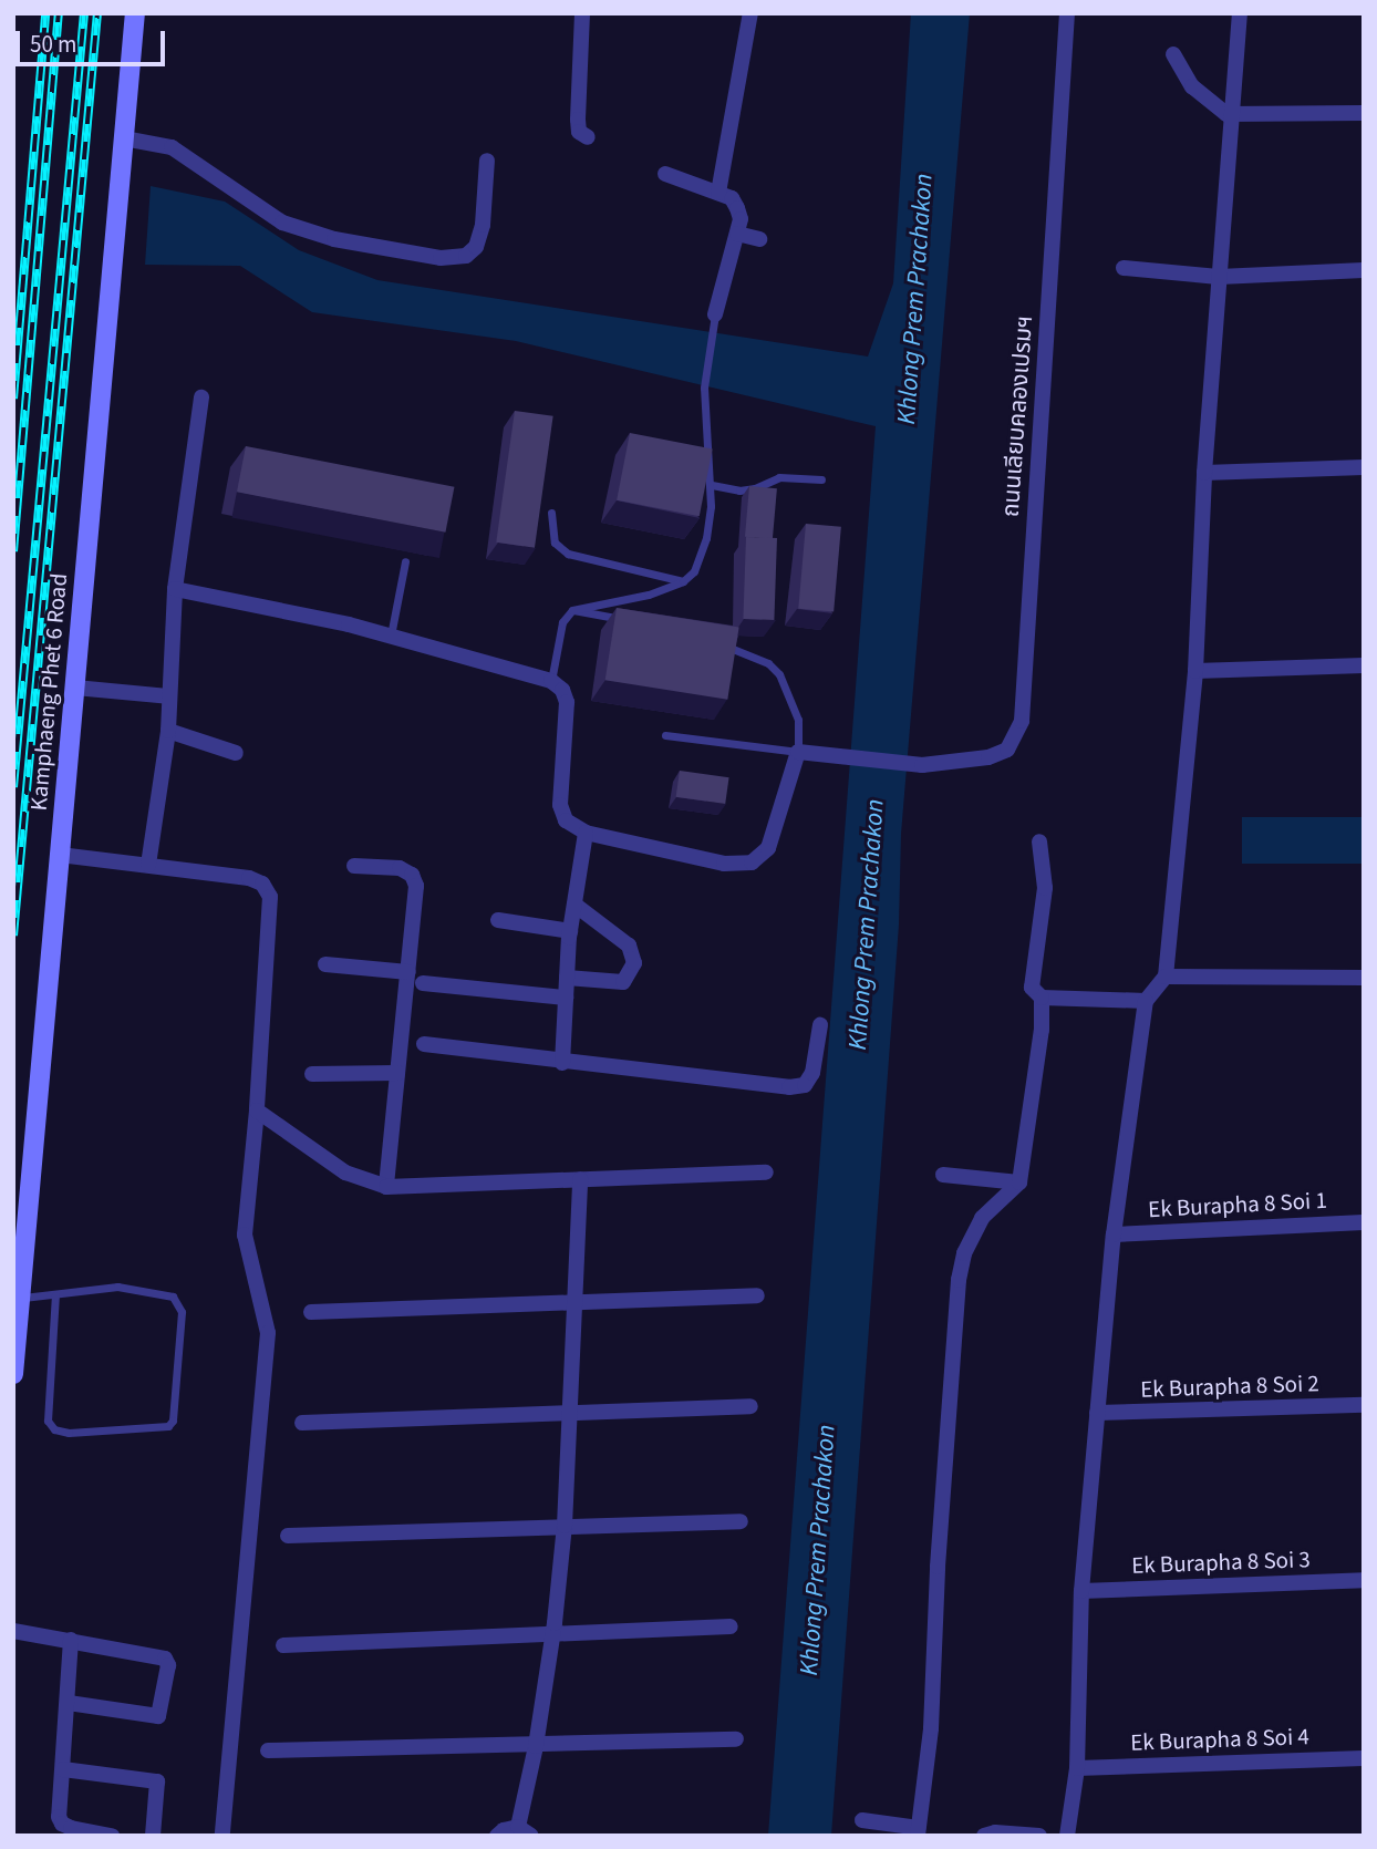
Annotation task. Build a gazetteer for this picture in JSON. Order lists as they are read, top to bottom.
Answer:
{
  "streets": {
    "main road": ["Kamphaeng Phet 6 Road"],
    "street": [
      "ถนนเลียบคลองเปรมฯ",
      "Ek Burapha 8 Soi 1",
      "Ek Burapha 8 Soi 2",
      "Ek Burapha 8 Soi 3",
      "Ek Burapha 8 Soi 4"
    ]
  },
  "water": ["Khlong Prem Prachakon"],
  "scale_bar": "50 m"
}
